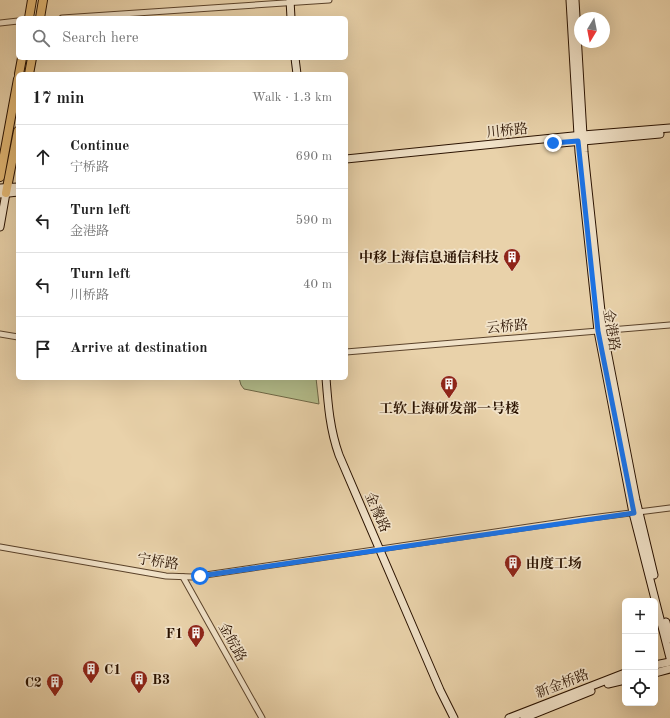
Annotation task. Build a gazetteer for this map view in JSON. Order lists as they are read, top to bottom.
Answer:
{
  "streets": {
    "street": [
      "川桥路",
      "云桥路",
      "金港路",
      "金豫路",
      "宁桥路",
      "金皖路",
      "新金桥路"
    ]
  },
  "crossings": [
    ["川桥路", "金港路"],
    ["云桥路", "金港路"],
    ["金港路", "宁桥路"],
    ["金豫路", "宁桥路"],
    ["宁桥路", "金皖路"]
  ],
  "places": {
    "building": [
      "中移上海信息通信科技",
      "工软上海研发部一号楼",
      "由度工场",
      "F1",
      "C1",
      "B3",
      "C2"
    ]
  },
  "north": "bottom",
  "page": {
    "search": "Search here",
    "heading": ["17 min", "Walk · 1.3 km"],
    "list": [
      ["Continue", "宁桥路", "690 m"],
      ["Turn left", "金港路", "590 m"],
      ["Turn left", "川桥路", "40 m"],
      "Arrive at destination"
    ],
    "map_buttons": ["+", "−"]
  }
}
